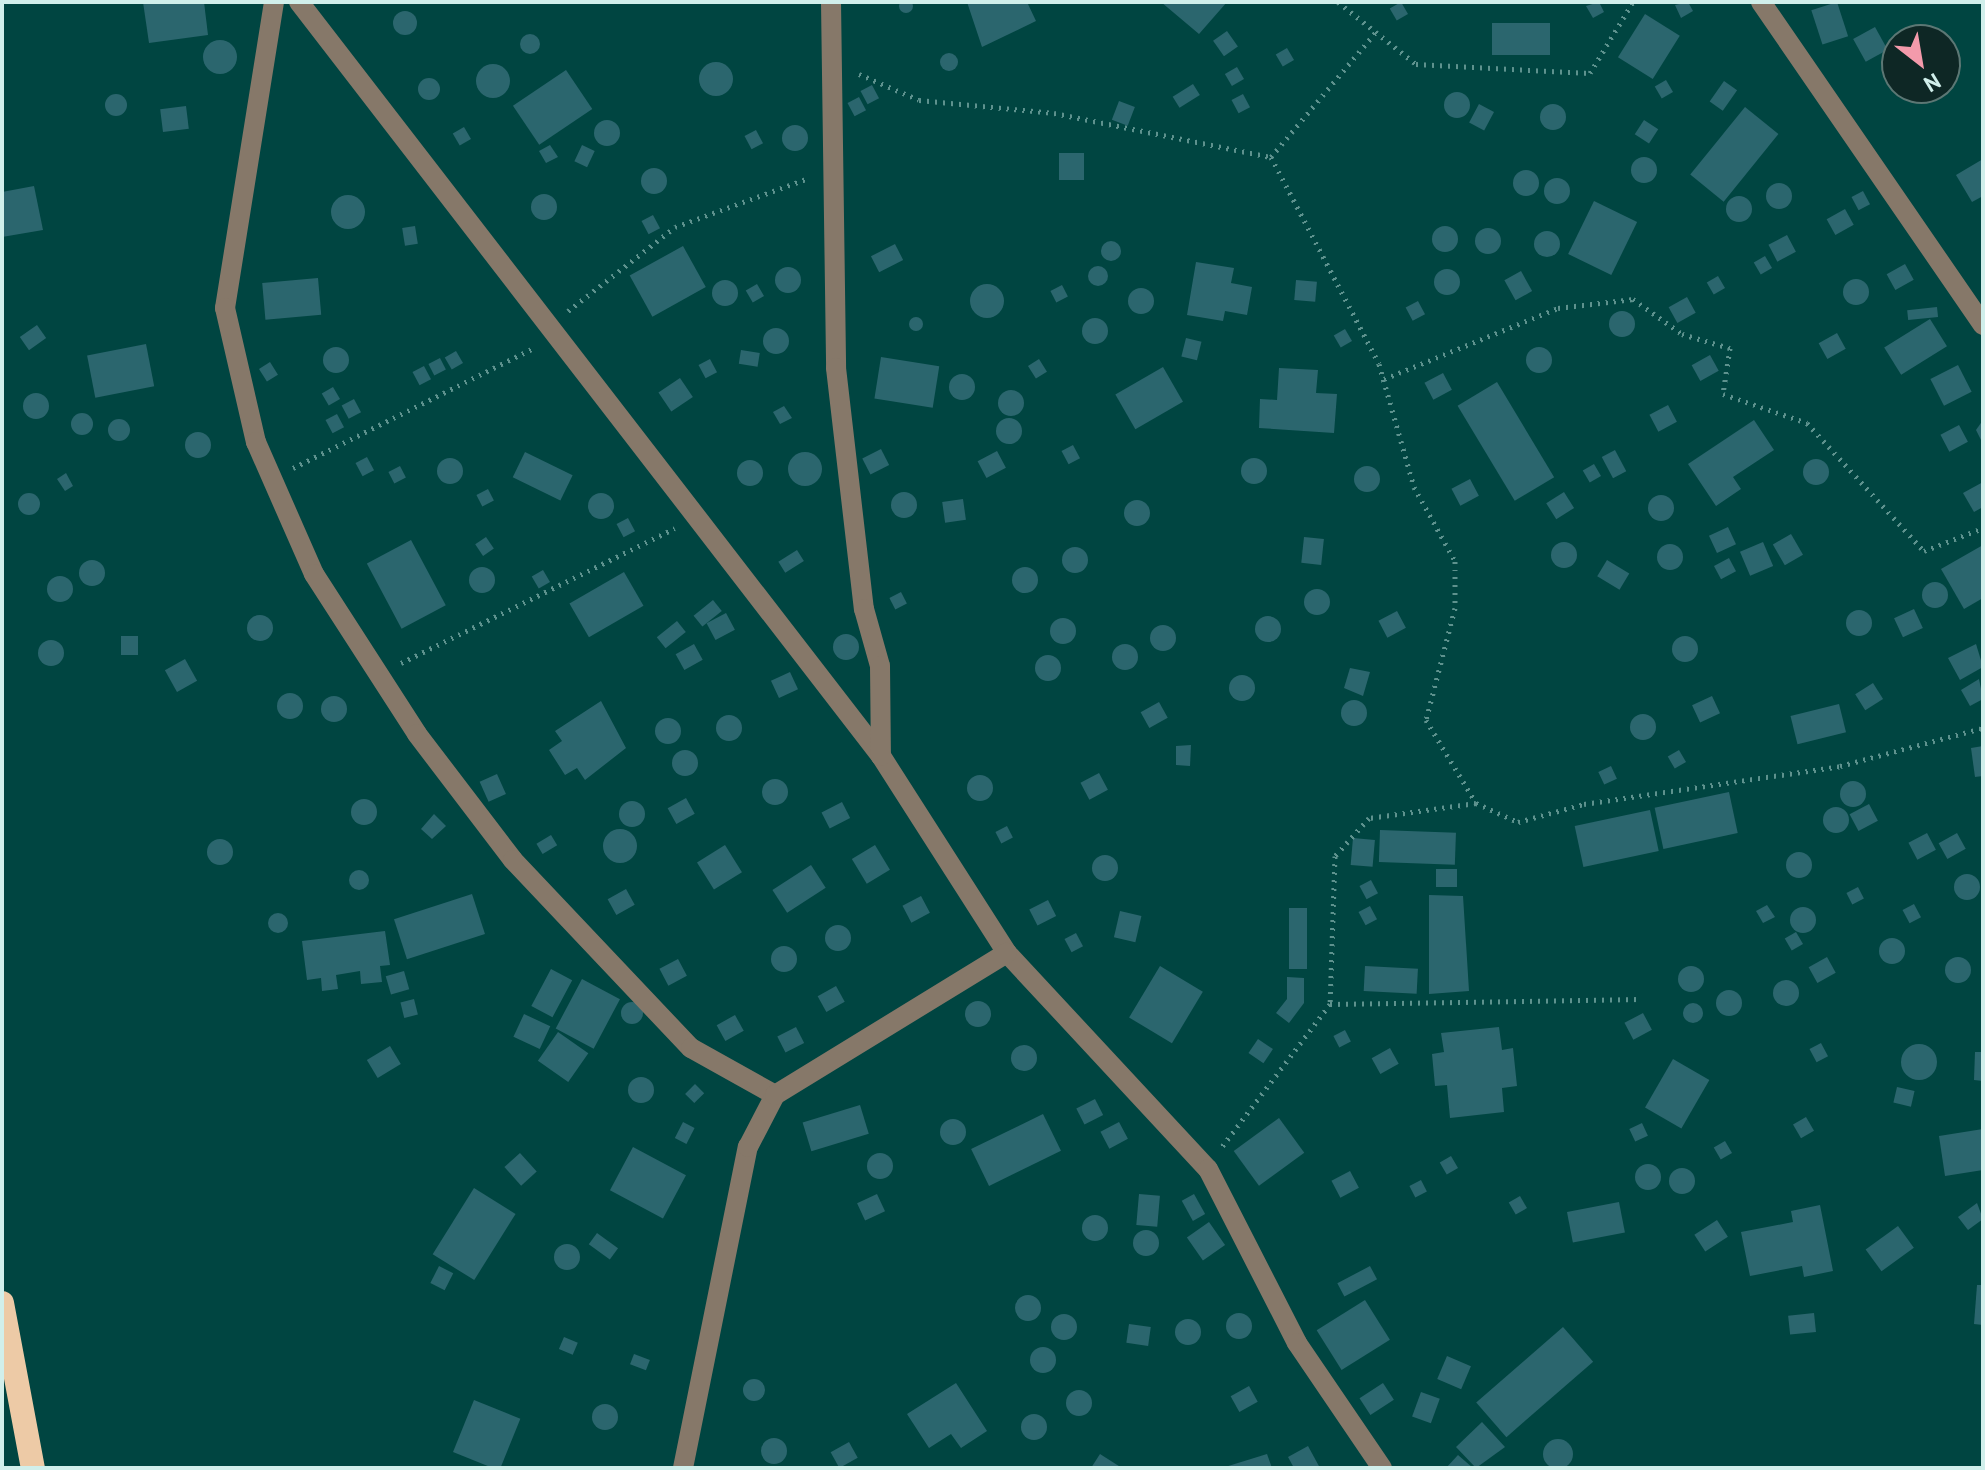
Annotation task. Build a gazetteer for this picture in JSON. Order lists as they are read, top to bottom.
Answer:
{
  "north": "bottom right"
}
